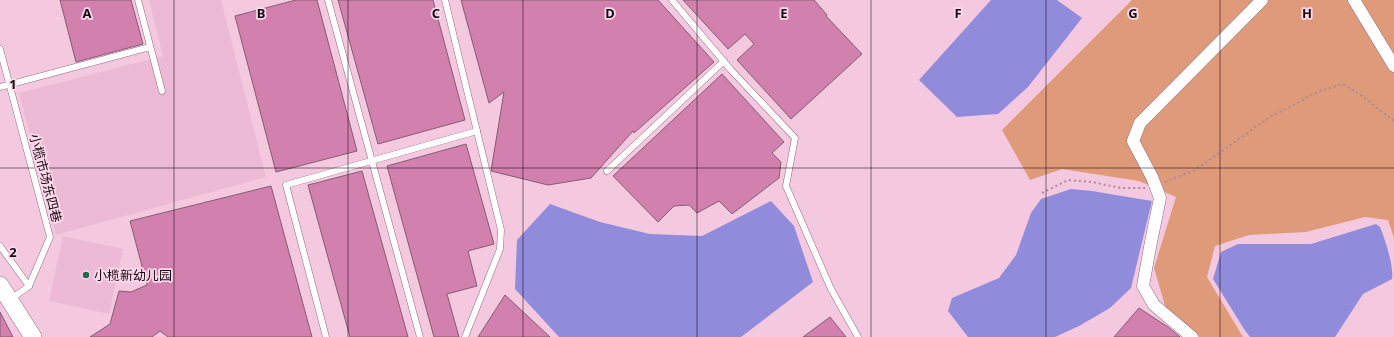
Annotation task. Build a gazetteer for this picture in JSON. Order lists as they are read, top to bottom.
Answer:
{
  "streets": {
    "lane": ["小榄市场东四巷"]
  },
  "places": ["小榄新幼儿园"],
  "grid": {
    "columns": [
      "A",
      "B",
      "C",
      "D",
      "E",
      "F",
      "G",
      "H"
    ],
    "rows": ["1", "2"]
  }
}
